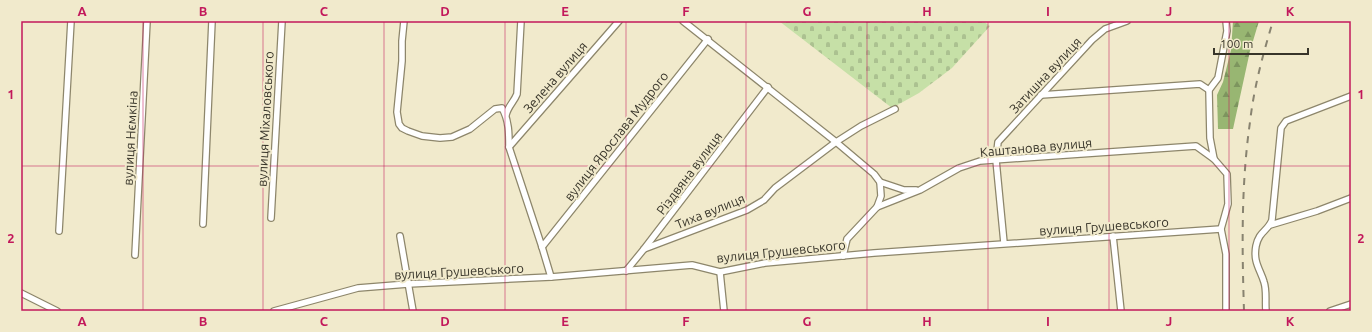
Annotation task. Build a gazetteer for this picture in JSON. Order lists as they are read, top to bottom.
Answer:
{
  "streets": {
    "street": [
      "Затишна вулиця",
      "Зелена вулиця",
      "вулиця Міхаловського",
      "вулиця Ярослава Мудрого",
      "вулиця Нємкіна",
      "Каштанова вулиця",
      "Різдвяна вулиця",
      "Тиха вулиця",
      "вулиця Грушевського"
    ]
  },
  "crossings": [
    ["Затишна вулиця", "Каштанова вулиця"],
    ["Затишна вулиця", "вулиця Грушевського"],
    ["Каштанова вулиця", "вулиця Грушевського"],
    ["Різдвяна вулиця", "Тиха вулиця"],
    ["Різдвяна вулиця", "вулиця Грушевського"]
  ],
  "scale_bar": "100 m",
  "grid": {
    "columns": [
      "A",
      "B",
      "C",
      "D",
      "E",
      "F",
      "G",
      "H",
      "I",
      "J",
      "K"
    ],
    "rows": ["1", "2"]
  }
}
